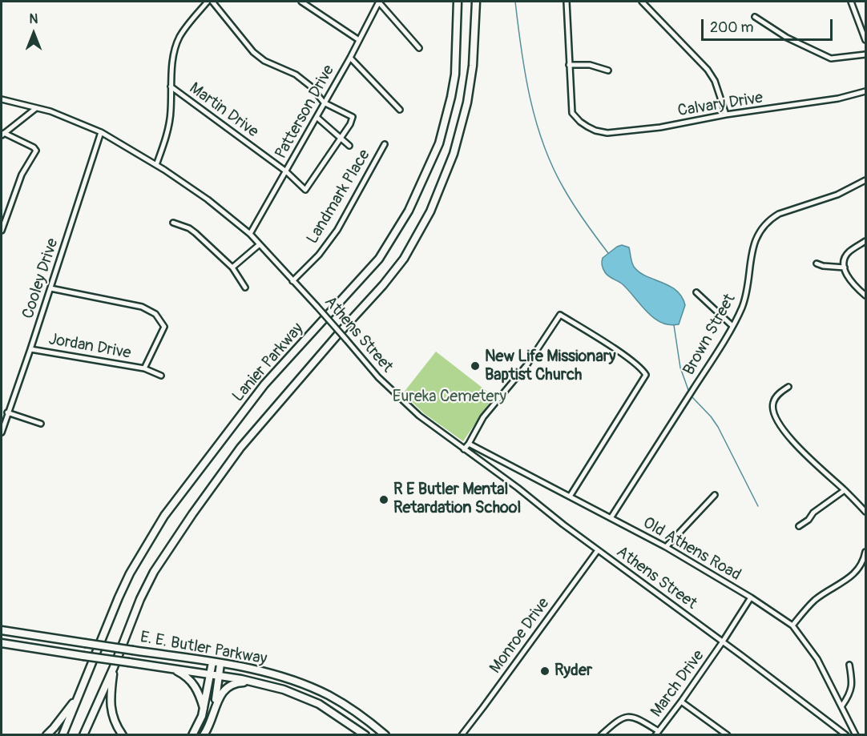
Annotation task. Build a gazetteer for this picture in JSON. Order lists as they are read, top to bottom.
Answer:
{
  "streets": {
    "highway": ["Lanier Parkway", "E. E. Butler Parkway"],
    "street": [
      "Calvary Drive",
      "Martin Drive",
      "Patterson Drive",
      "Landmark Place",
      "Cooley Drive",
      "Athens Street",
      "Brown Street",
      "Jordan Drive",
      "Old Athens Road",
      "Monroe Drive",
      "March Drive"
    ]
  },
  "crossings": [
    ["Martin Drive", "Patterson Drive"],
    ["Patterson Drive", "Athens Street"],
    ["Landmark Place", "Athens Street"],
    ["Cooley Drive", "Athens Street"],
    ["Cooley Drive", "Jordan Drive"],
    ["Athens Street", "Monroe Drive"],
    ["Athens Street", "March Drive"],
    ["Brown Street", "Old Athens Road"],
    ["Old Athens Road", "March Drive"]
  ],
  "parks": ["Eureka Cemetery"],
  "places": ["New Life Missionary Baptist Church", "R E Butler Mental Retardation School", "Ryder"],
  "scale_bar": "200 m",
  "north": "top"
}
